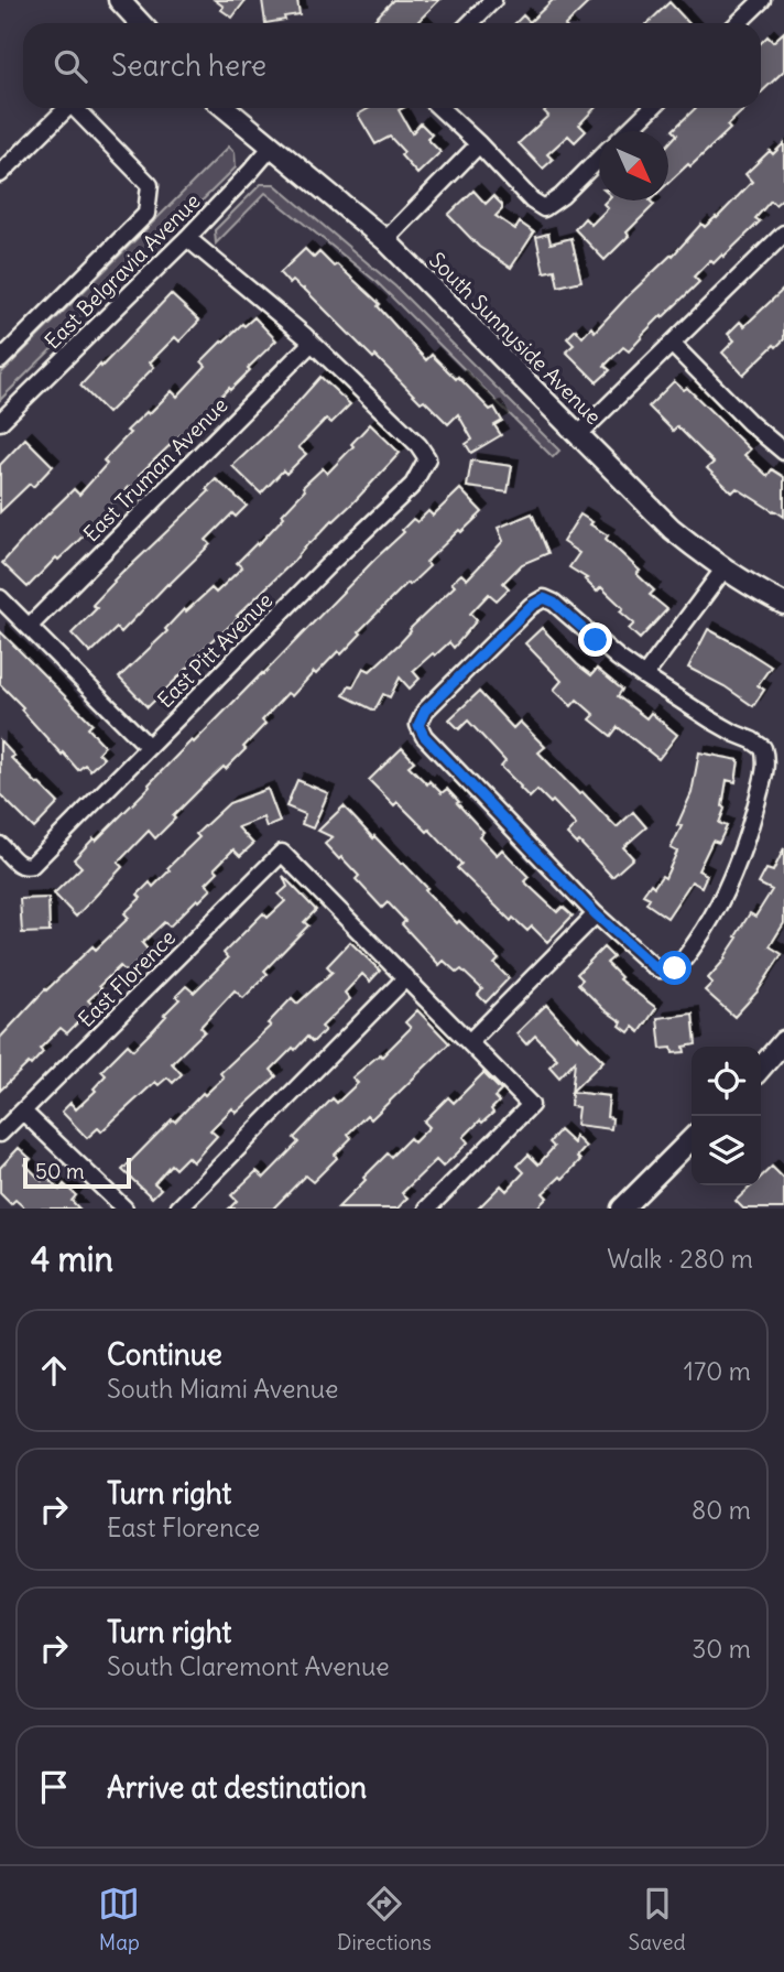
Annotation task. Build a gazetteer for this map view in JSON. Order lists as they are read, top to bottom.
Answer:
{
  "streets": {
    "street": [
      "East Belgravia Avenue",
      "South Sunnyside Avenue",
      "East Truman Avenue",
      "East Pitt Avenue",
      "East Florence"
    ]
  },
  "crossings": [
    ["East Belgravia Avenue", "South Sunnyside Avenue"],
    ["East Truman Avenue", "East Pitt Avenue"]
  ],
  "scale_bar": "50 m",
  "north": "bottom right",
  "page": {
    "search": "Search here",
    "scale": "50 m",
    "heading": ["4 min", "Walk · 280 m"],
    "list": [
      ["Continue", "South Miami Avenue", "170 m"],
      ["Turn right", "East Florence", "80 m"],
      ["Turn right", "South Claremont Avenue", "30 m"],
      "Arrive at destination"
    ],
    "nav": ["Map", "Directions", "Saved"]
  }
}
